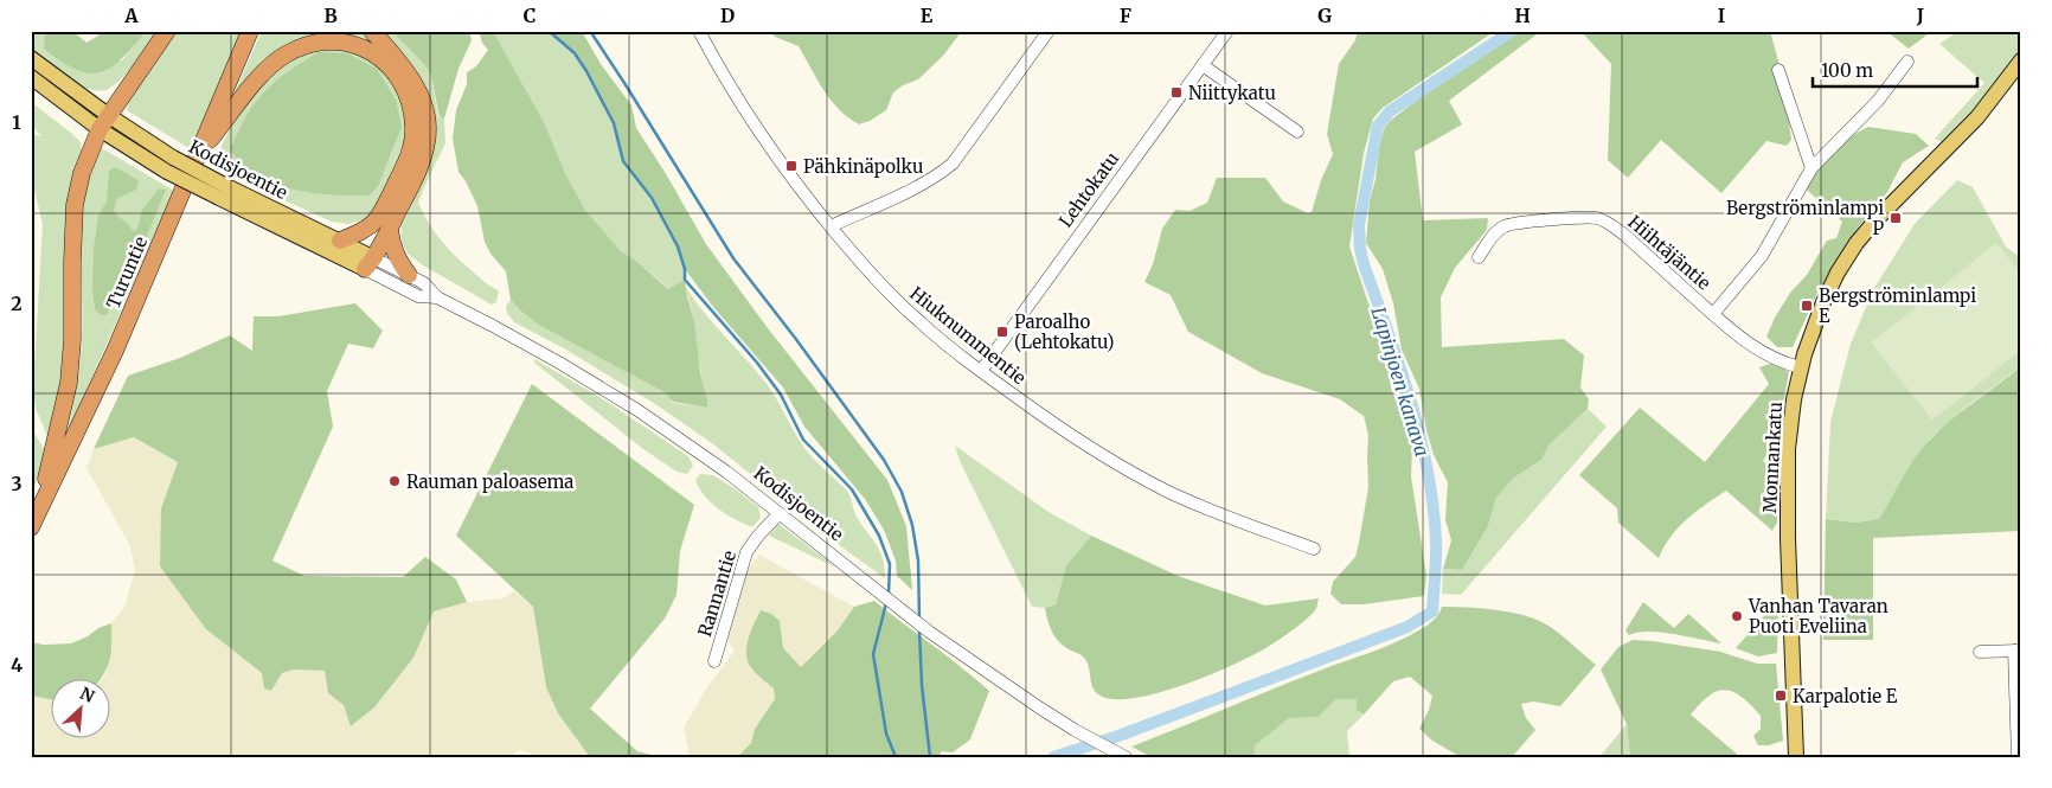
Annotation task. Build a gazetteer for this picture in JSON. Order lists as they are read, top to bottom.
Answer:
{
  "streets": {
    "highway": ["Turuntie"],
    "main road": ["Kodisjoentie", "Monnankatu"],
    "street": [
      "Lehtokatu",
      "Hiihtäjäntie",
      "Hiuknummentie",
      "Rannantie"
    ]
  },
  "crossings": [
    ["Kodisjoentie", "Rannantie"],
    ["Lehtokatu", "Hiuknummentie"],
    ["Hiihtäjäntie", "Monnankatu"]
  ],
  "water": ["Lapinjoen kanava"],
  "places": {
    "transit": [
      "Niittykatu",
      "Pähkinäpolku",
      "Bergströminlampi P",
      "Bergströminlampi E",
      "Paroalho (Lehtokatu)",
      "Karpalotie E"
    ],
    "other": ["Rauman paloasema", "Vanhan Tavaran Puoti Eveliina"]
  },
  "scale_bar": "100 m",
  "north": "top right",
  "grid": {
    "columns": [
      "A",
      "B",
      "C",
      "D",
      "E",
      "F",
      "G",
      "H",
      "I",
      "J"
    ],
    "rows": [
      "1",
      "2",
      "3",
      "4"
    ]
  }
}
